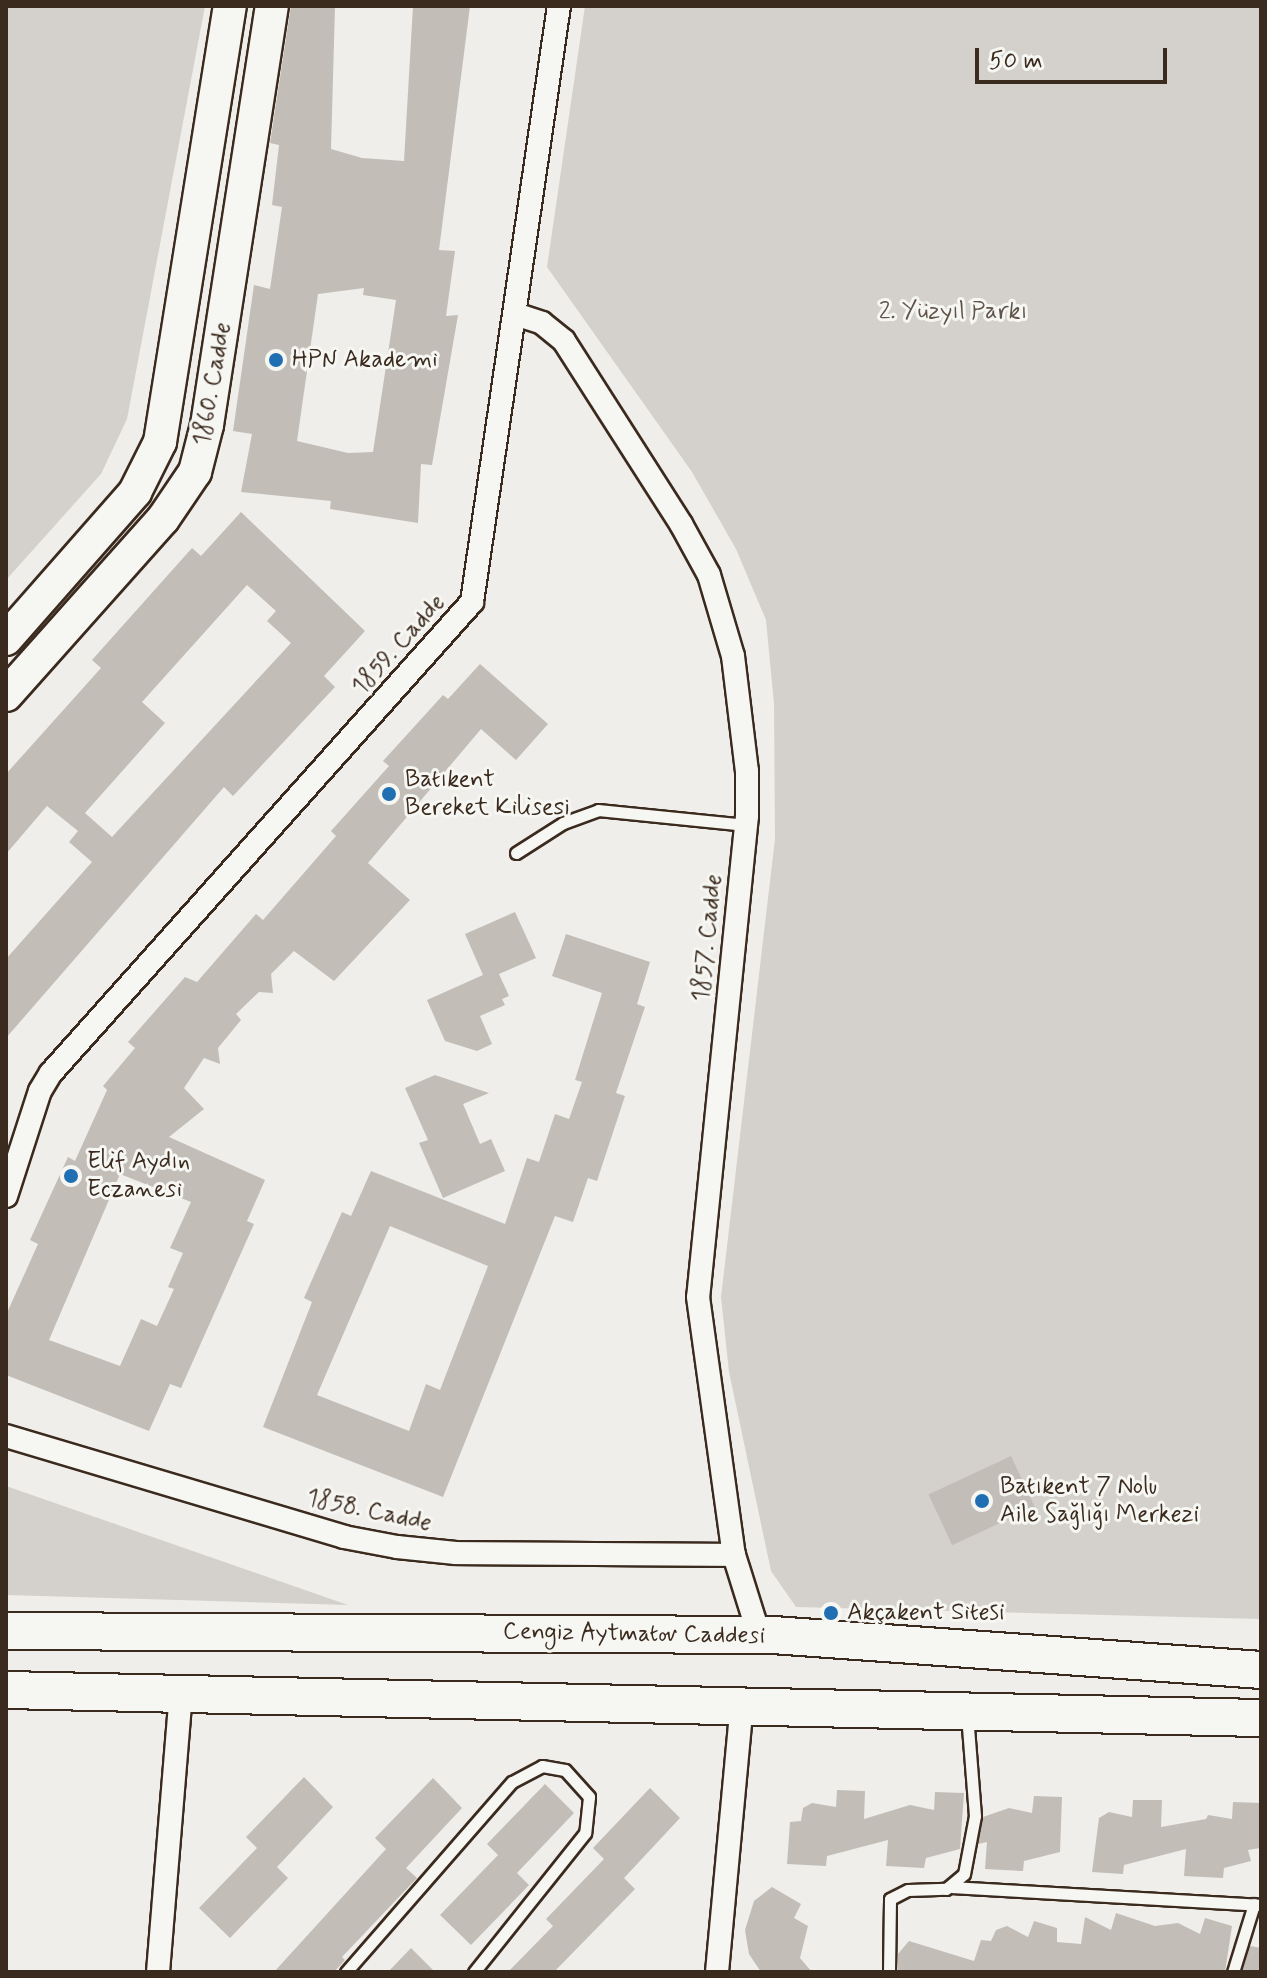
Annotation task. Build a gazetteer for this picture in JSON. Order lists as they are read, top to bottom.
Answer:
{
  "streets": {
    "main road": ["Cengiz Aytmatov Caddesi"],
    "street": [
      "1860. Cadde",
      "1859. Cadde",
      "1857. Cadde",
      "1858. Cadde"
    ]
  },
  "crossings": [
    ["1859. Cadde", "1857. Cadde"],
    ["1857. Cadde", "1858. Cadde"],
    ["1857. Cadde", "Cengiz Aytmatov Caddesi"]
  ],
  "parks": ["2. Yüzyıl Parkı"],
  "places": [
    "HPN Akademi",
    "Batıkent Bereket Kilisesi",
    "Elif Aydın Eczanesi",
    "Batıkent 7 Nolu Aile Sağlığı Merkezi",
    "Akçakent Sitesi"
  ],
  "scale_bar": "50 m"
}
